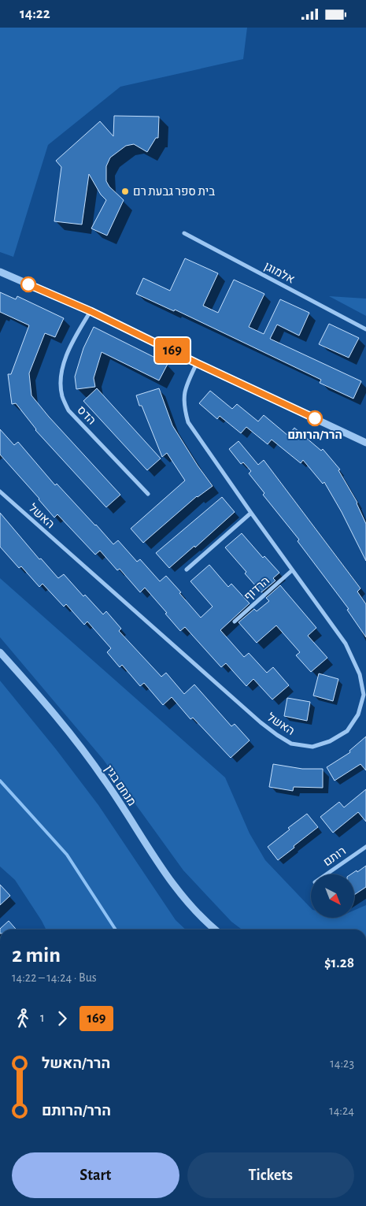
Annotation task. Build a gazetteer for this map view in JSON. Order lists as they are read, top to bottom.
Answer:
{
  "streets": {
    "street": [
      "אלמוגן",
      "הדס",
      "האשל",
      "הרדוף",
      "מנחם בגין",
      "רותם"
    ]
  },
  "crossings": [
    ["האשל", "הרדוף"]
  ],
  "places": ["בית ספר גבעת רם", "הרר/הרותם"],
  "lines": ["bus line 169"],
  "north": "bottom right",
  "page": {
    "status": "14:22",
    "on_map": "169",
    "heading": ["2 min", "14:22 – 14:24 · Bus", "$1.28"],
    "legs": ["1", "169"],
    "list": [
      {
        "name": "הרר/האשל",
        "value": "14:23"
      },
      {
        "name": "הרר/הרותם",
        "value": "14:24"
      }
    ],
    "buttons": ["Start", "Tickets"]
  }
}
